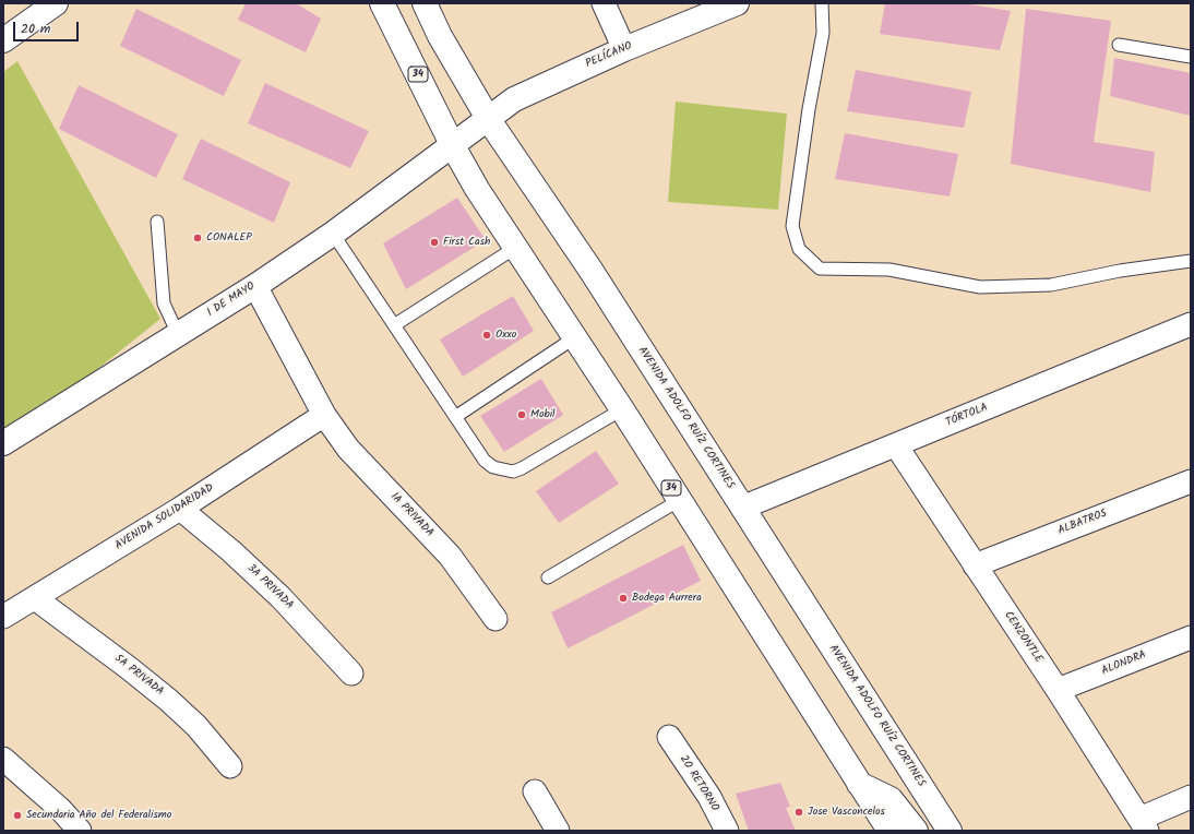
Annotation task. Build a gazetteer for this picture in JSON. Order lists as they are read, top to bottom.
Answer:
{
  "streets": {
    "main road": [
      "PELÍCANO",
      "34",
      "1 DE MAYO",
      "AVENIDA ADOLFO RUÍZ CORTINES"
    ],
    "street": [
      "TÓRTOLA",
      "1A PRIVADA",
      "AVENIDA SOLIDARIDAD",
      "ALBATROS",
      "3A PRIVADA",
      "CENZONTLE",
      "ALONDRA",
      "5A PRIVADA",
      "2O RETORNO"
    ]
  },
  "crossings": [
    ["PELÍCANO", "34"],
    ["PELÍCANO", "1 DE MAYO"],
    ["PELÍCANO", "AVENIDA ADOLFO RUÍZ CORTINES"],
    ["34", "1 DE MAYO"],
    ["1 DE MAYO", "1A PRIVADA"],
    ["TÓRTOLA", "AVENIDA ADOLFO RUÍZ CORTINES"],
    ["TÓRTOLA", "CENZONTLE"],
    ["1A PRIVADA", "AVENIDA SOLIDARIDAD"],
    ["AVENIDA SOLIDARIDAD", "3A PRIVADA"],
    ["AVENIDA SOLIDARIDAD", "5A PRIVADA"],
    ["ALBATROS", "CENZONTLE"],
    ["CENZONTLE", "ALONDRA"]
  ],
  "places": [
    "CONALEP",
    "First Cash",
    "Oxxo",
    "Mobil",
    "Bodega Aurrera",
    "Jose Vasconcelos",
    "Secundaria Año del Federalismo"
  ],
  "scale_bar": "20 m"
}
